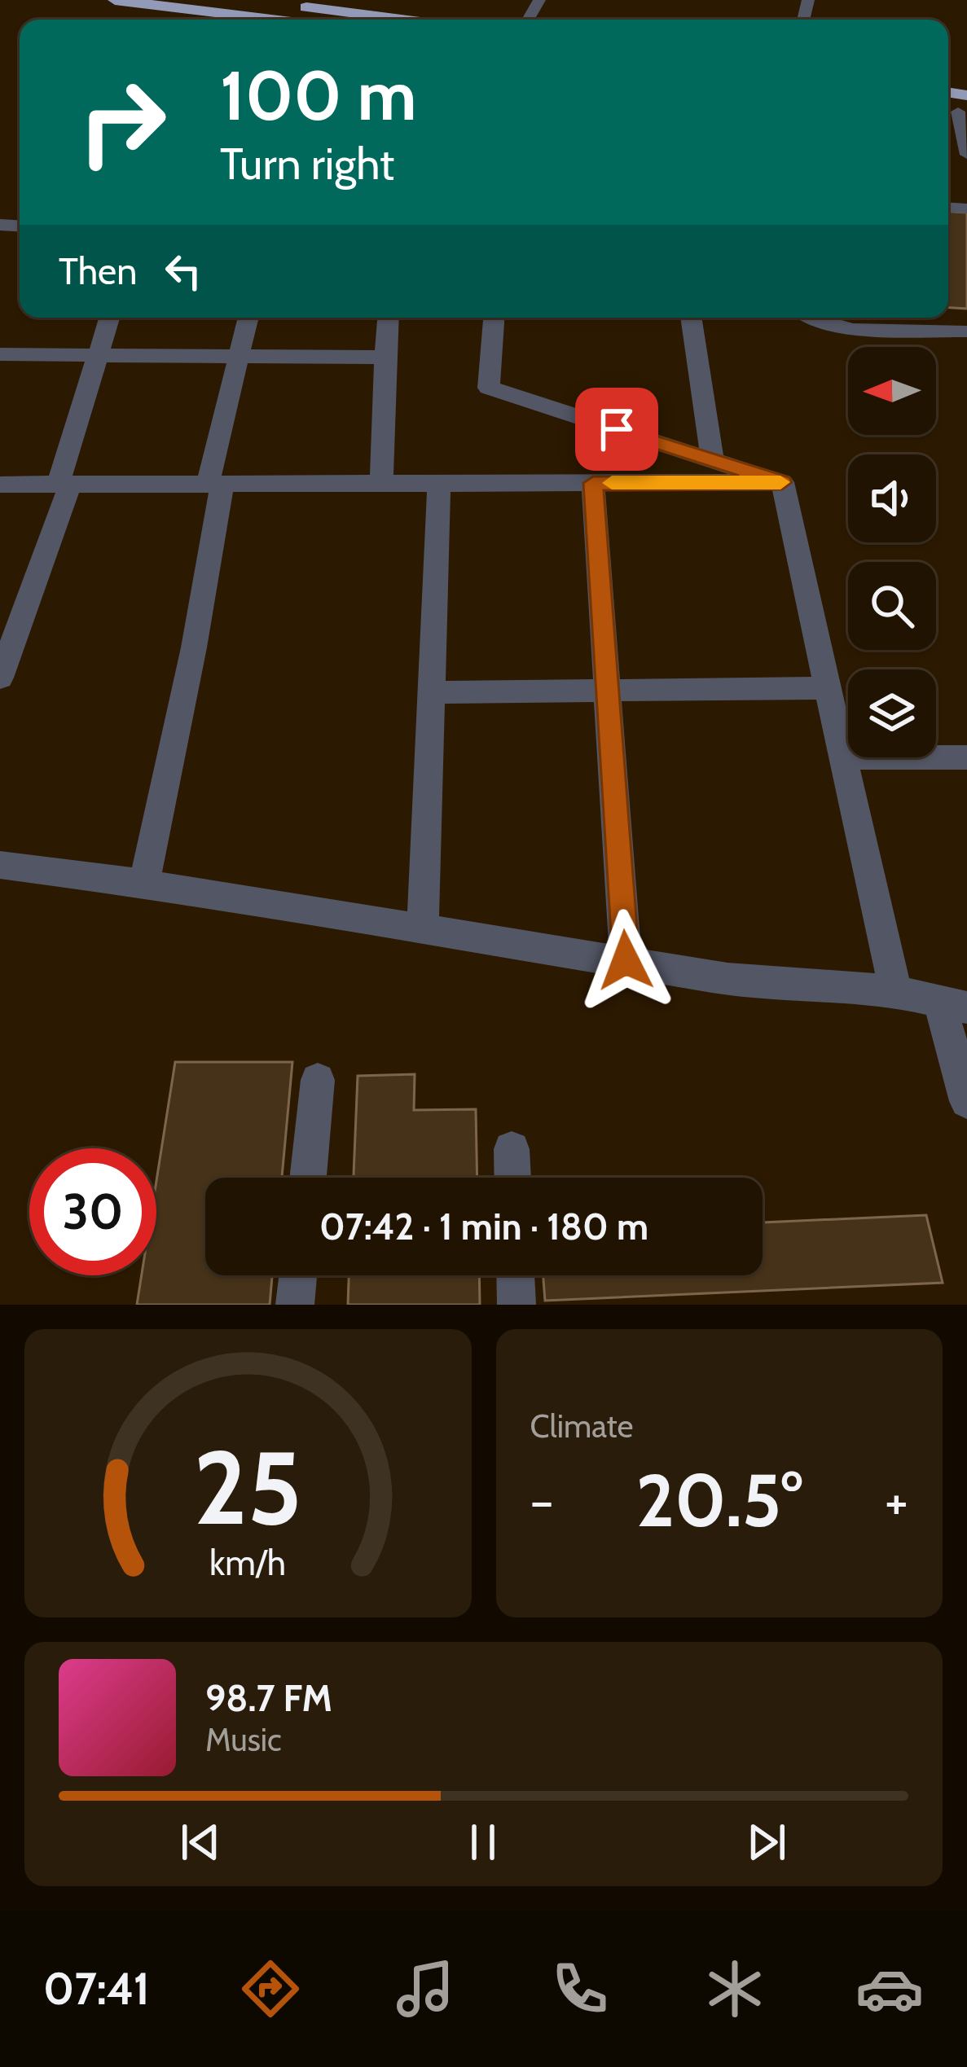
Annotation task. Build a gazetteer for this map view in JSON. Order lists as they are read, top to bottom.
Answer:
{
  "north": "left",
  "page": {
    "turn": ["100 m", "Turn right"],
    "then": "Then",
    "limit": "30",
    "trip": "07:42 · 1 min · 180 m",
    "tile": "Climate",
    "heat": ["−", "20.5°", "+"],
    "song": ["98.7 FM", "Music"],
    "tabs": "07:41",
    "gauge": ["25", "km/h"]
  }
}
